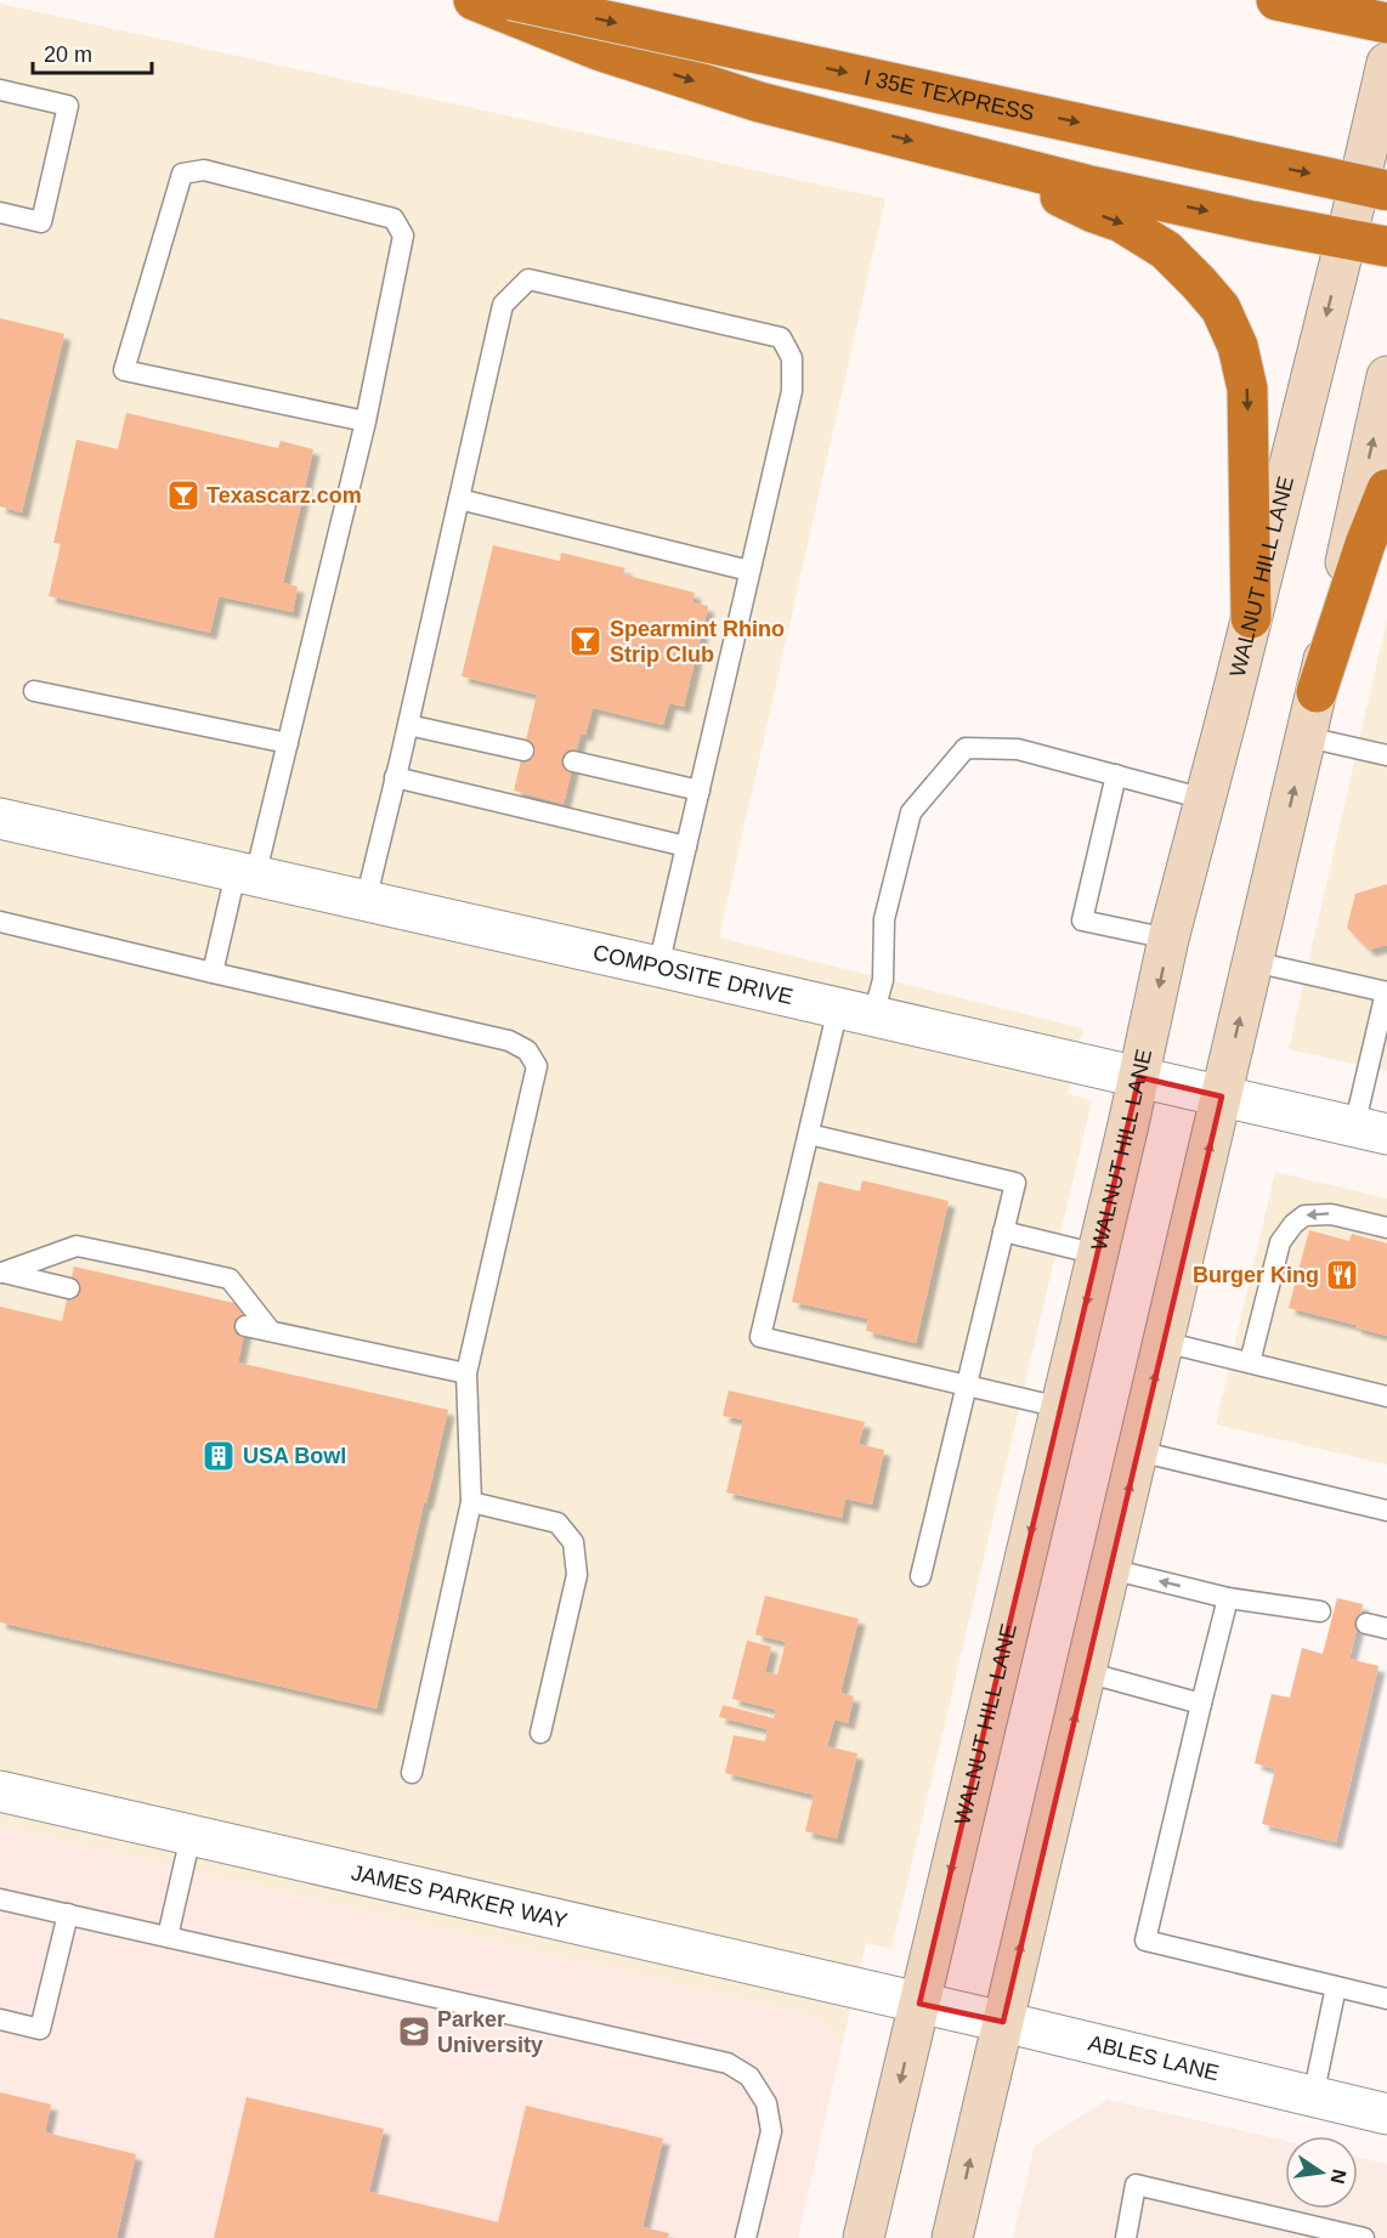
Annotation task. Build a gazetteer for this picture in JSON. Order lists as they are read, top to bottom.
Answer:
{
  "streets": {
    "highway": ["I 35E TEXPRESS"],
    "main road": ["WALNUT HILL LANE"],
    "street": ["COMPOSITE DRIVE", "JAMES PARKER WAY", "ABLES LANE"]
  },
  "crossings": [
    ["WALNUT HILL LANE", "COMPOSITE DRIVE"],
    ["WALNUT HILL LANE", "JAMES PARKER WAY"],
    ["WALNUT HILL LANE", "ABLES LANE"],
    ["JAMES PARKER WAY", "ABLES LANE"]
  ],
  "places": {
    "bar": ["Texascarz.com", "Spearmint Rhino Strip Club"],
    "restaurant": ["Burger King"],
    "building": ["USA Bowl"],
    "school or university": ["Parker University"]
  },
  "scale_bar": "20 m",
  "north": "right"
}
